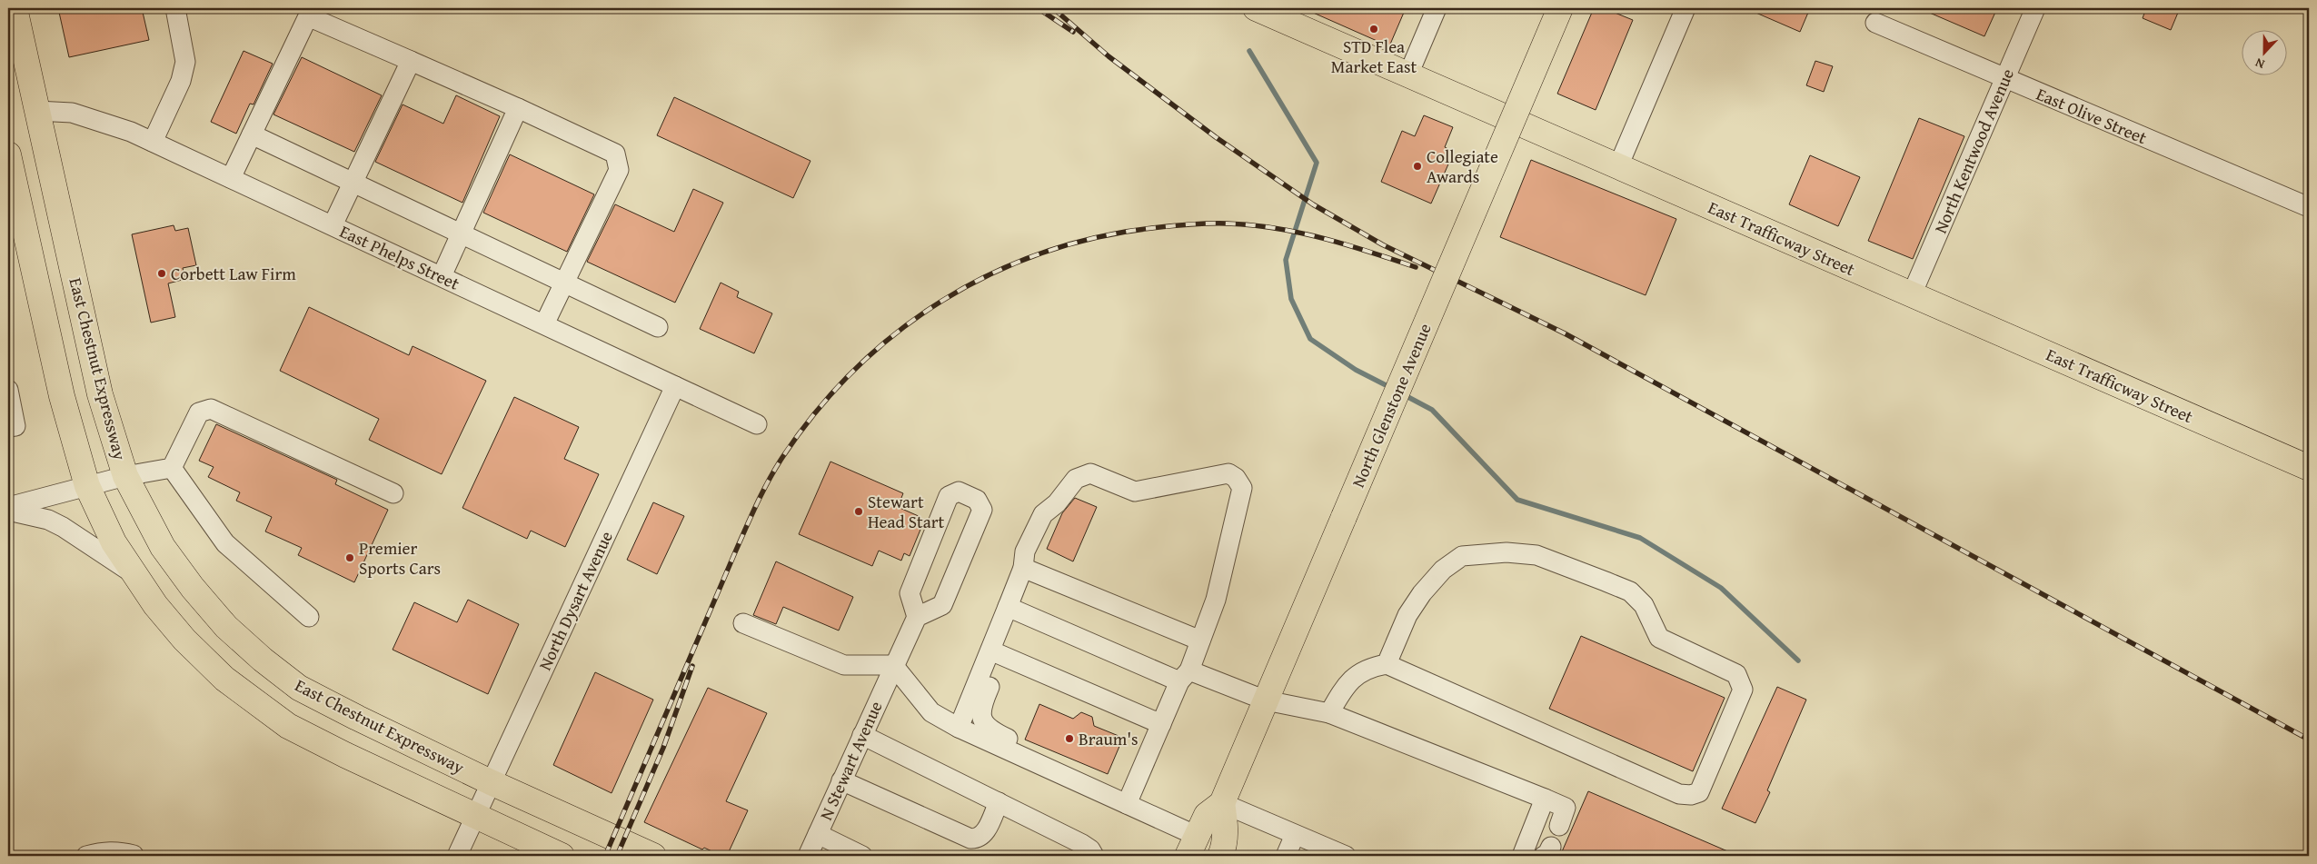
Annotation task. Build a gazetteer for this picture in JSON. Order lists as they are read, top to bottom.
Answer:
{
  "streets": {
    "main road": ["East Trafficway Street", "East Chestnut Expressway", "North Glenstone Avenue"],
    "street": [
      "East Olive Street",
      "North Kentwood Avenue",
      "East Phelps Street",
      "North Dysart Avenue",
      "N Stewart Avenue"
    ]
  },
  "crossings": [
    ["East Olive Street", "North Kentwood Avenue"],
    ["North Kentwood Avenue", "East Trafficway Street"],
    ["East Phelps Street", "East Chestnut Expressway"],
    ["East Phelps Street", "North Dysart Avenue"],
    ["East Chestnut Expressway", "North Dysart Avenue"]
  ],
  "places": [
    "STD Flea Market East",
    "Collegiate Awards",
    "Corbett Law Firm",
    "Stewart Head Start",
    "Premier Sports Cars",
    "Braum's"
  ],
  "north": "bottom"
}
